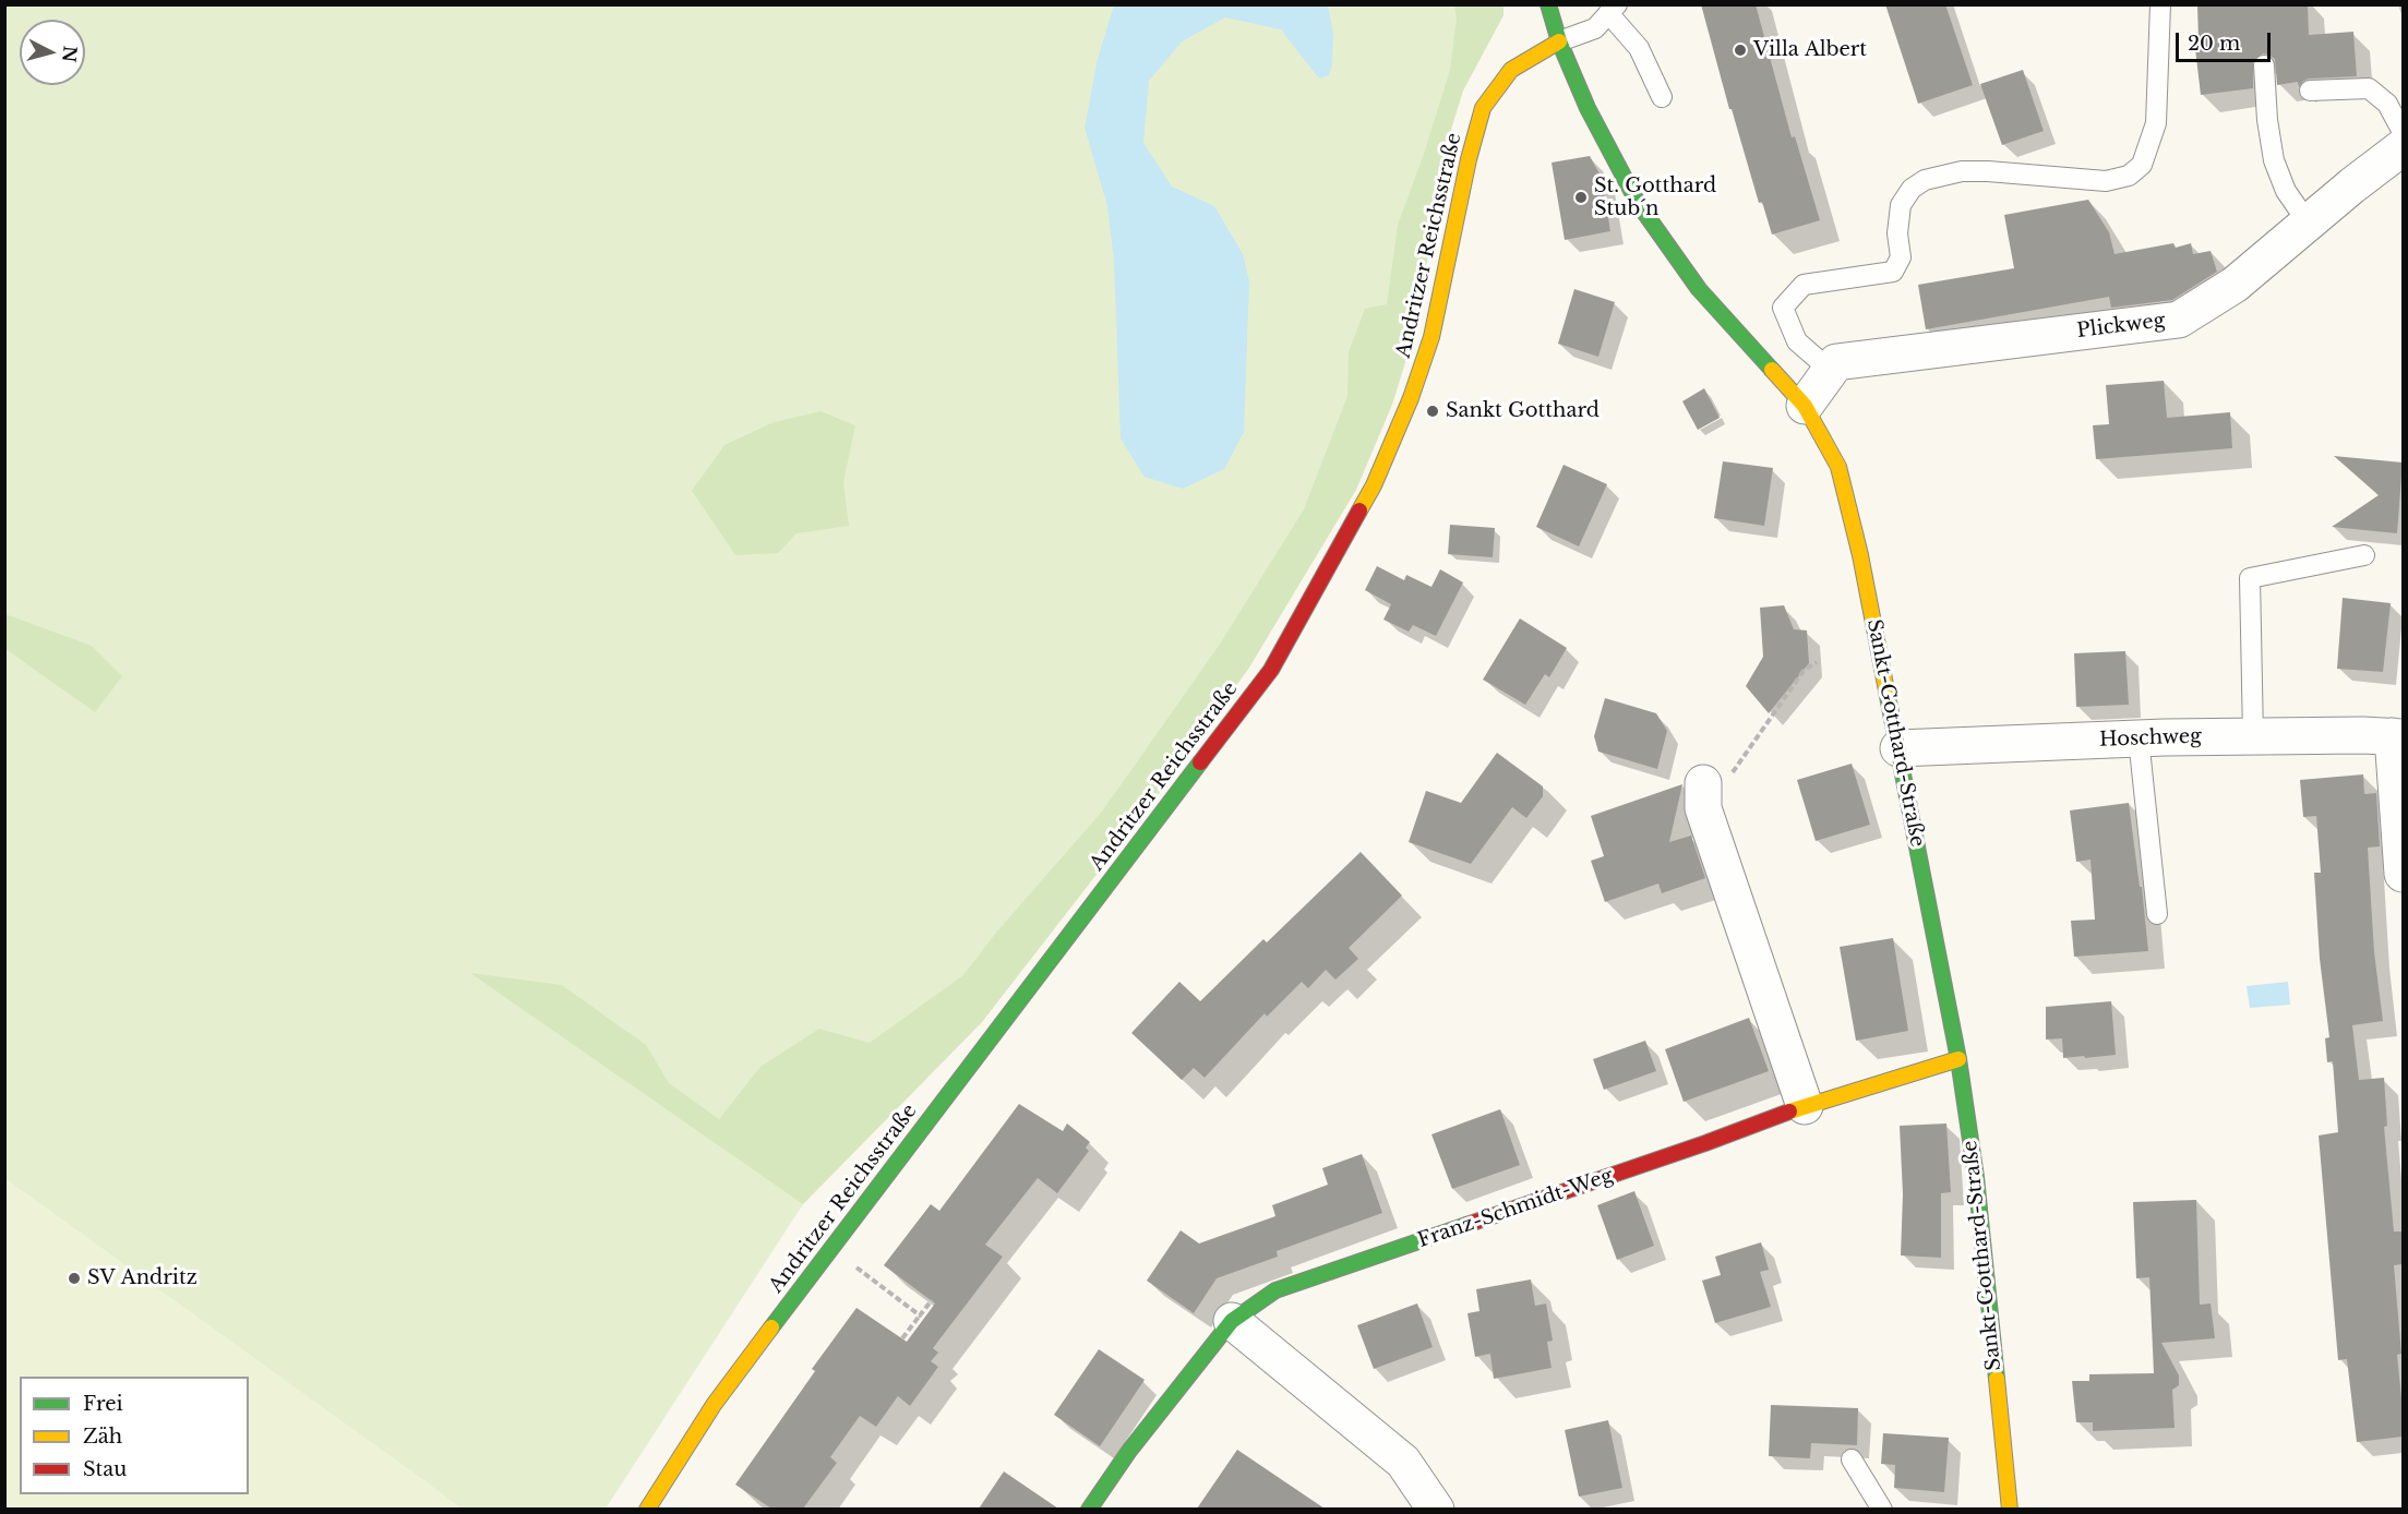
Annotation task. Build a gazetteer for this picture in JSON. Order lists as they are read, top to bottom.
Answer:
{
  "streets": {
    "street": [
      "Andritzer Reichsstraße",
      "Plickweg",
      "Sankt-Gotthard-Straße",
      "Hoschweg",
      "Franz-Schmidt-Weg"
    ]
  },
  "crossings": [
    ["Andritzer Reichsstraße", "Sankt-Gotthard-Straße"],
    ["Sankt-Gotthard-Straße", "Hoschweg"],
    ["Sankt-Gotthard-Straße", "Franz-Schmidt-Weg"]
  ],
  "places": [
    "Villa Albert",
    "St. Gotthard Stub´n",
    "Sankt Gotthard",
    "SV Andritz"
  ],
  "legend": ["Frei", "Zäh", "Stau"],
  "scale_bar": "20 m",
  "north": "right"
}
